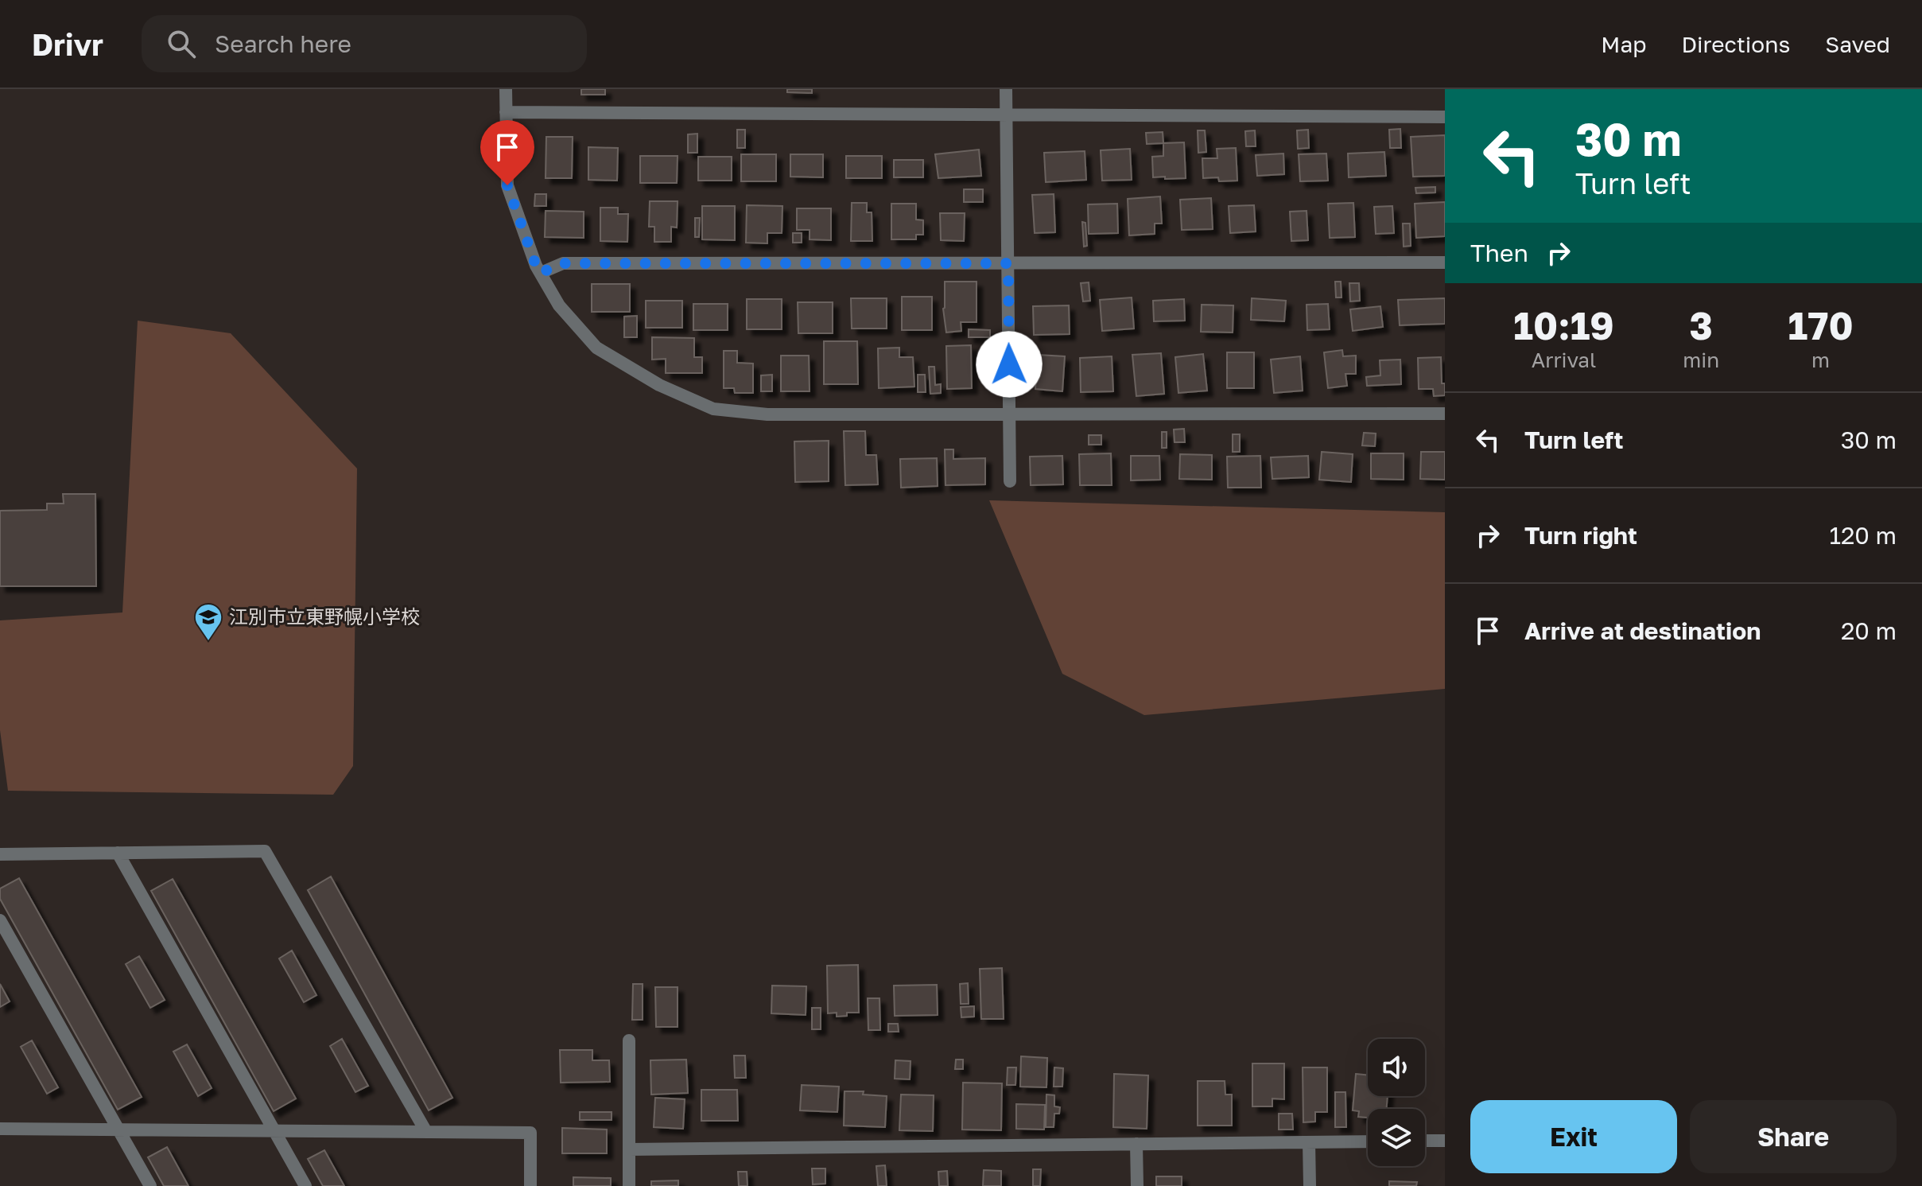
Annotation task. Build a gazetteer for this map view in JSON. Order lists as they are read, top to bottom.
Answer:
{
  "places": {
    "school or university": ["江別市立東野幌小学校"]
  },
  "page": {
    "header": "Drivr",
    "search": "Search here",
    "nav": ["Map", "Directions", "Saved"],
    "turn": ["30 m", "Turn left"],
    "then": "Then",
    "eta": [
      "10:19",
      "Arrival",
      "3",
      "min",
      "170",
      "m"
    ],
    "list": [
      {
        "name": "Turn left",
        "value": "30 m"
      },
      {
        "name": "Turn right",
        "value": "120 m"
      },
      {
        "name": "Arrive at destination",
        "value": "20 m"
      }
    ],
    "buttons": ["Exit", "Share"]
  }
}
